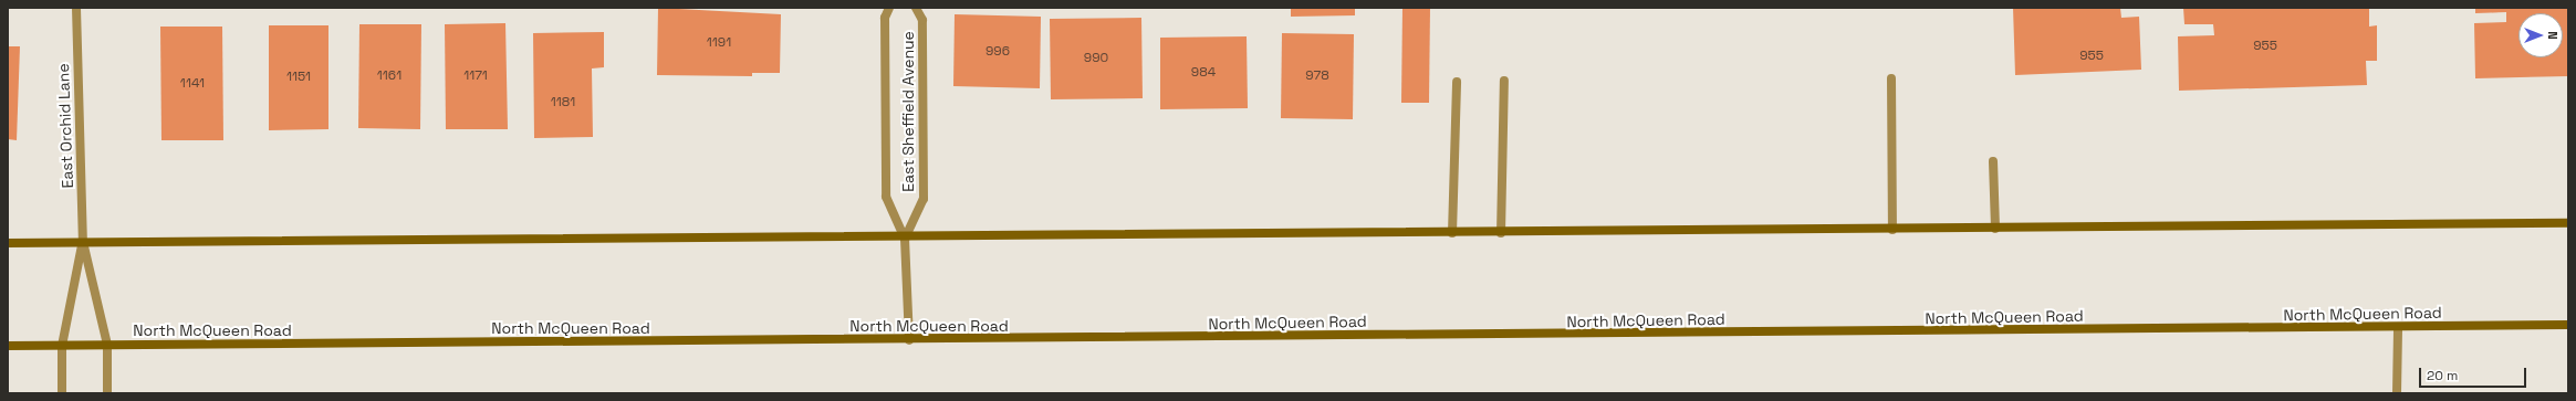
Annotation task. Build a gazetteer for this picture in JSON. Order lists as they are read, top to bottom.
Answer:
{
  "streets": {
    "main road": ["North McQueen Road"],
    "street": ["East Sheffield Avenue", "East Orchid Lane"]
  },
  "crossings": [
    ["East Sheffield Avenue", "North McQueen Road"],
    ["East Orchid Lane", "North McQueen Road"]
  ],
  "house_numbers": [
    "1191",
    "955",
    "996",
    "955",
    "990",
    "984",
    "1161",
    "1171",
    "978",
    "1151",
    "1141",
    "1181"
  ],
  "scale_bar": "20 m",
  "north": "right"
}
